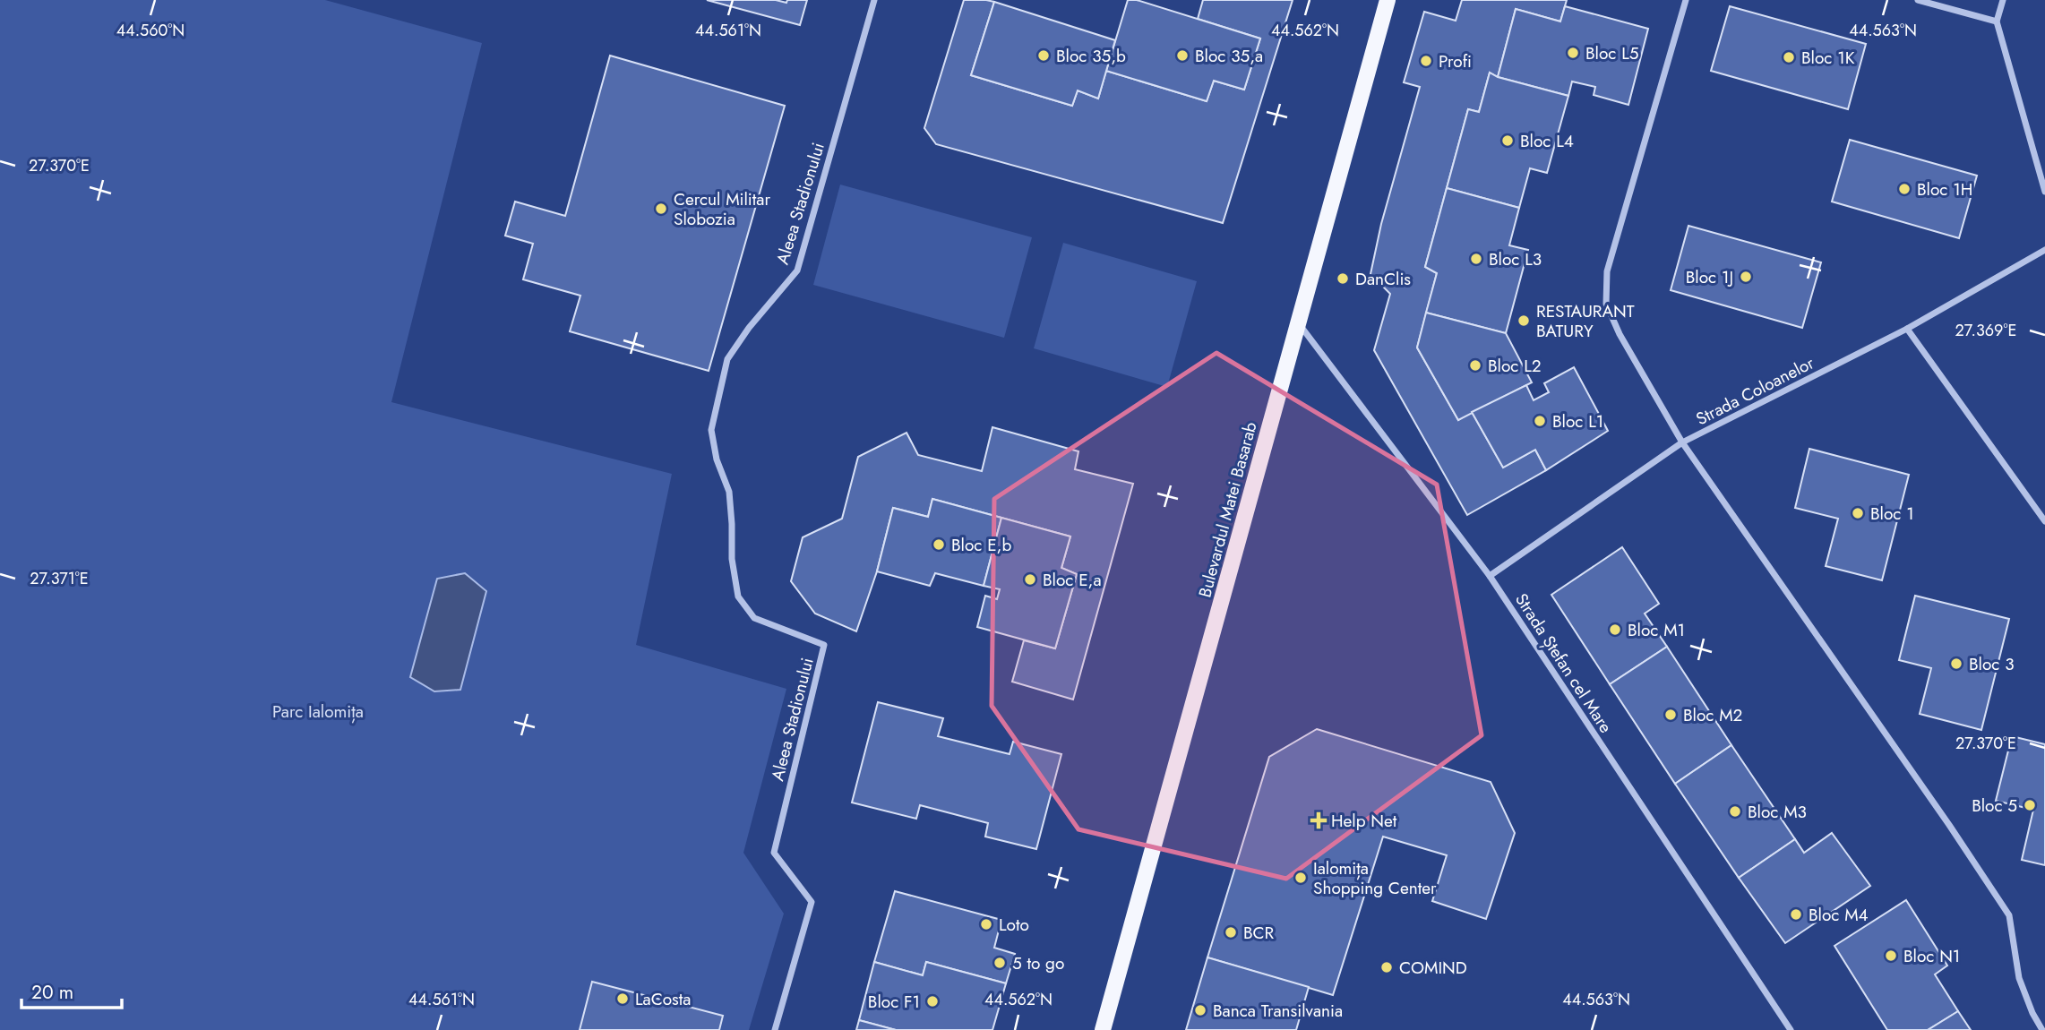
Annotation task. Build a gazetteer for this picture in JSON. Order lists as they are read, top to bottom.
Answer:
{
  "streets": {
    "main road": ["Bulevardul Matei Basarab"],
    "street": ["Aleea Stadionului", "Strada Coloanelor", "Strada Ștefan cel Mare"]
  },
  "crossings": [
    ["Strada Coloanelor", "Strada Ștefan cel Mare"],
    ["Bulevardul Matei Basarab", "Strada Ștefan cel Mare"]
  ],
  "parks": ["Parc Ialomița"],
  "places": {
    "other": [
      "Bloc L5",
      "Bloc 35,b",
      "Bloc 35,a",
      "Bloc 1K",
      "Profi",
      "Bloc L4",
      "Bloc 1H",
      "Cercul Militar Slobozia",
      "Bloc L3",
      "Bloc 1J",
      "DanClis",
      "RESTAURANT BATURY",
      "Bloc L2",
      "Bloc L1",
      "Bloc 1",
      "Bloc E,b",
      "Bloc E,a",
      "Bloc M1",
      "Bloc 3",
      "Bloc M2",
      "Bloc 5",
      "Bloc M3",
      "Ialomița Shopping Center",
      "Bloc M4",
      "Loto",
      "BCR",
      "Bloc N1",
      "5 to go",
      "COMIND",
      "LaCosta",
      "Bloc F1",
      "Banca Transilvania"
    ],
    "health": ["Help Net"]
  },
  "scale_bar": "20 m",
  "coordinates": [
    "44.560°N",
    "44.561°N",
    "44.562°N",
    "44.563°N",
    "27.370°E",
    "27.369°E",
    "27.371°E"
  ]
}
